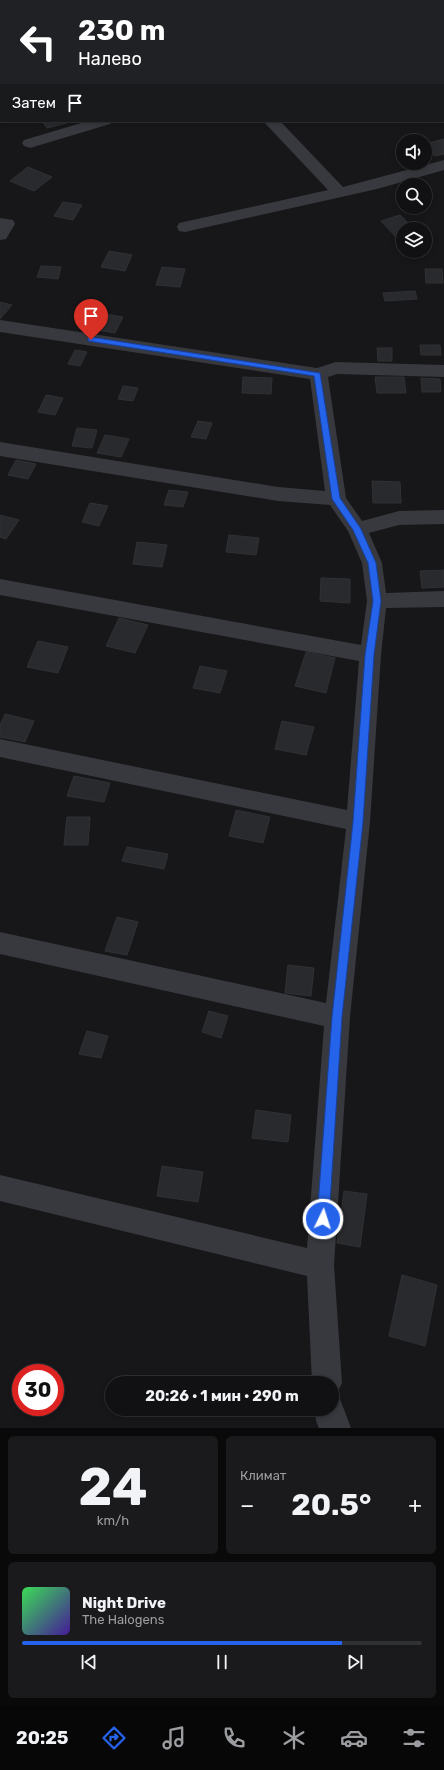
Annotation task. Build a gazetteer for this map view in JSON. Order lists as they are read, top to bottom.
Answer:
{
  "page": {
    "turn": ["230 m", "Налево"],
    "then": "Затем",
    "limit": "30",
    "trip": "20:26 · 1 мин · 290 m",
    "tile": [
      ["24", "km/h"],
      "Климат"
    ],
    "heat": ["−", "20.5°", "+"],
    "song": ["Night Drive", "The Halogens"],
    "tabs": "20:25"
  }
}
